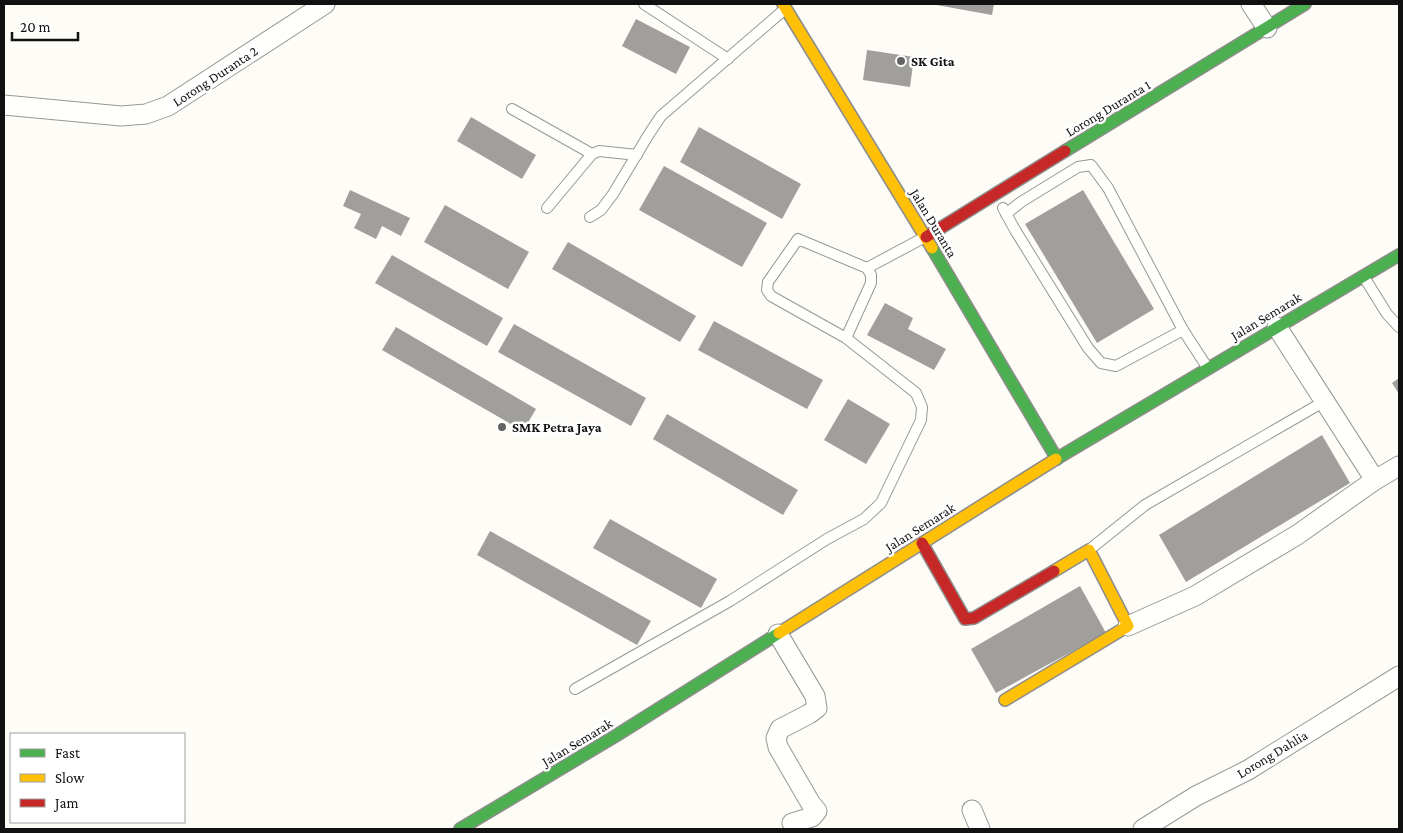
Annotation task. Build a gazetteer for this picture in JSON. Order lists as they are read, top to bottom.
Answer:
{
  "streets": {
    "street": [
      "Lorong Duranta 2",
      "Lorong Duranta 1",
      "Jalan Duranta",
      "Jalan Semarak",
      "Lorong Dahlia"
    ]
  },
  "crossings": [
    ["Lorong Duranta 1", "Jalan Duranta"],
    ["Jalan Duranta", "Jalan Semarak"]
  ],
  "places": ["SK Gita", "SMK Petra Jaya"],
  "legend": ["Fast", "Slow", "Jam"],
  "scale_bar": "20 m"
}
